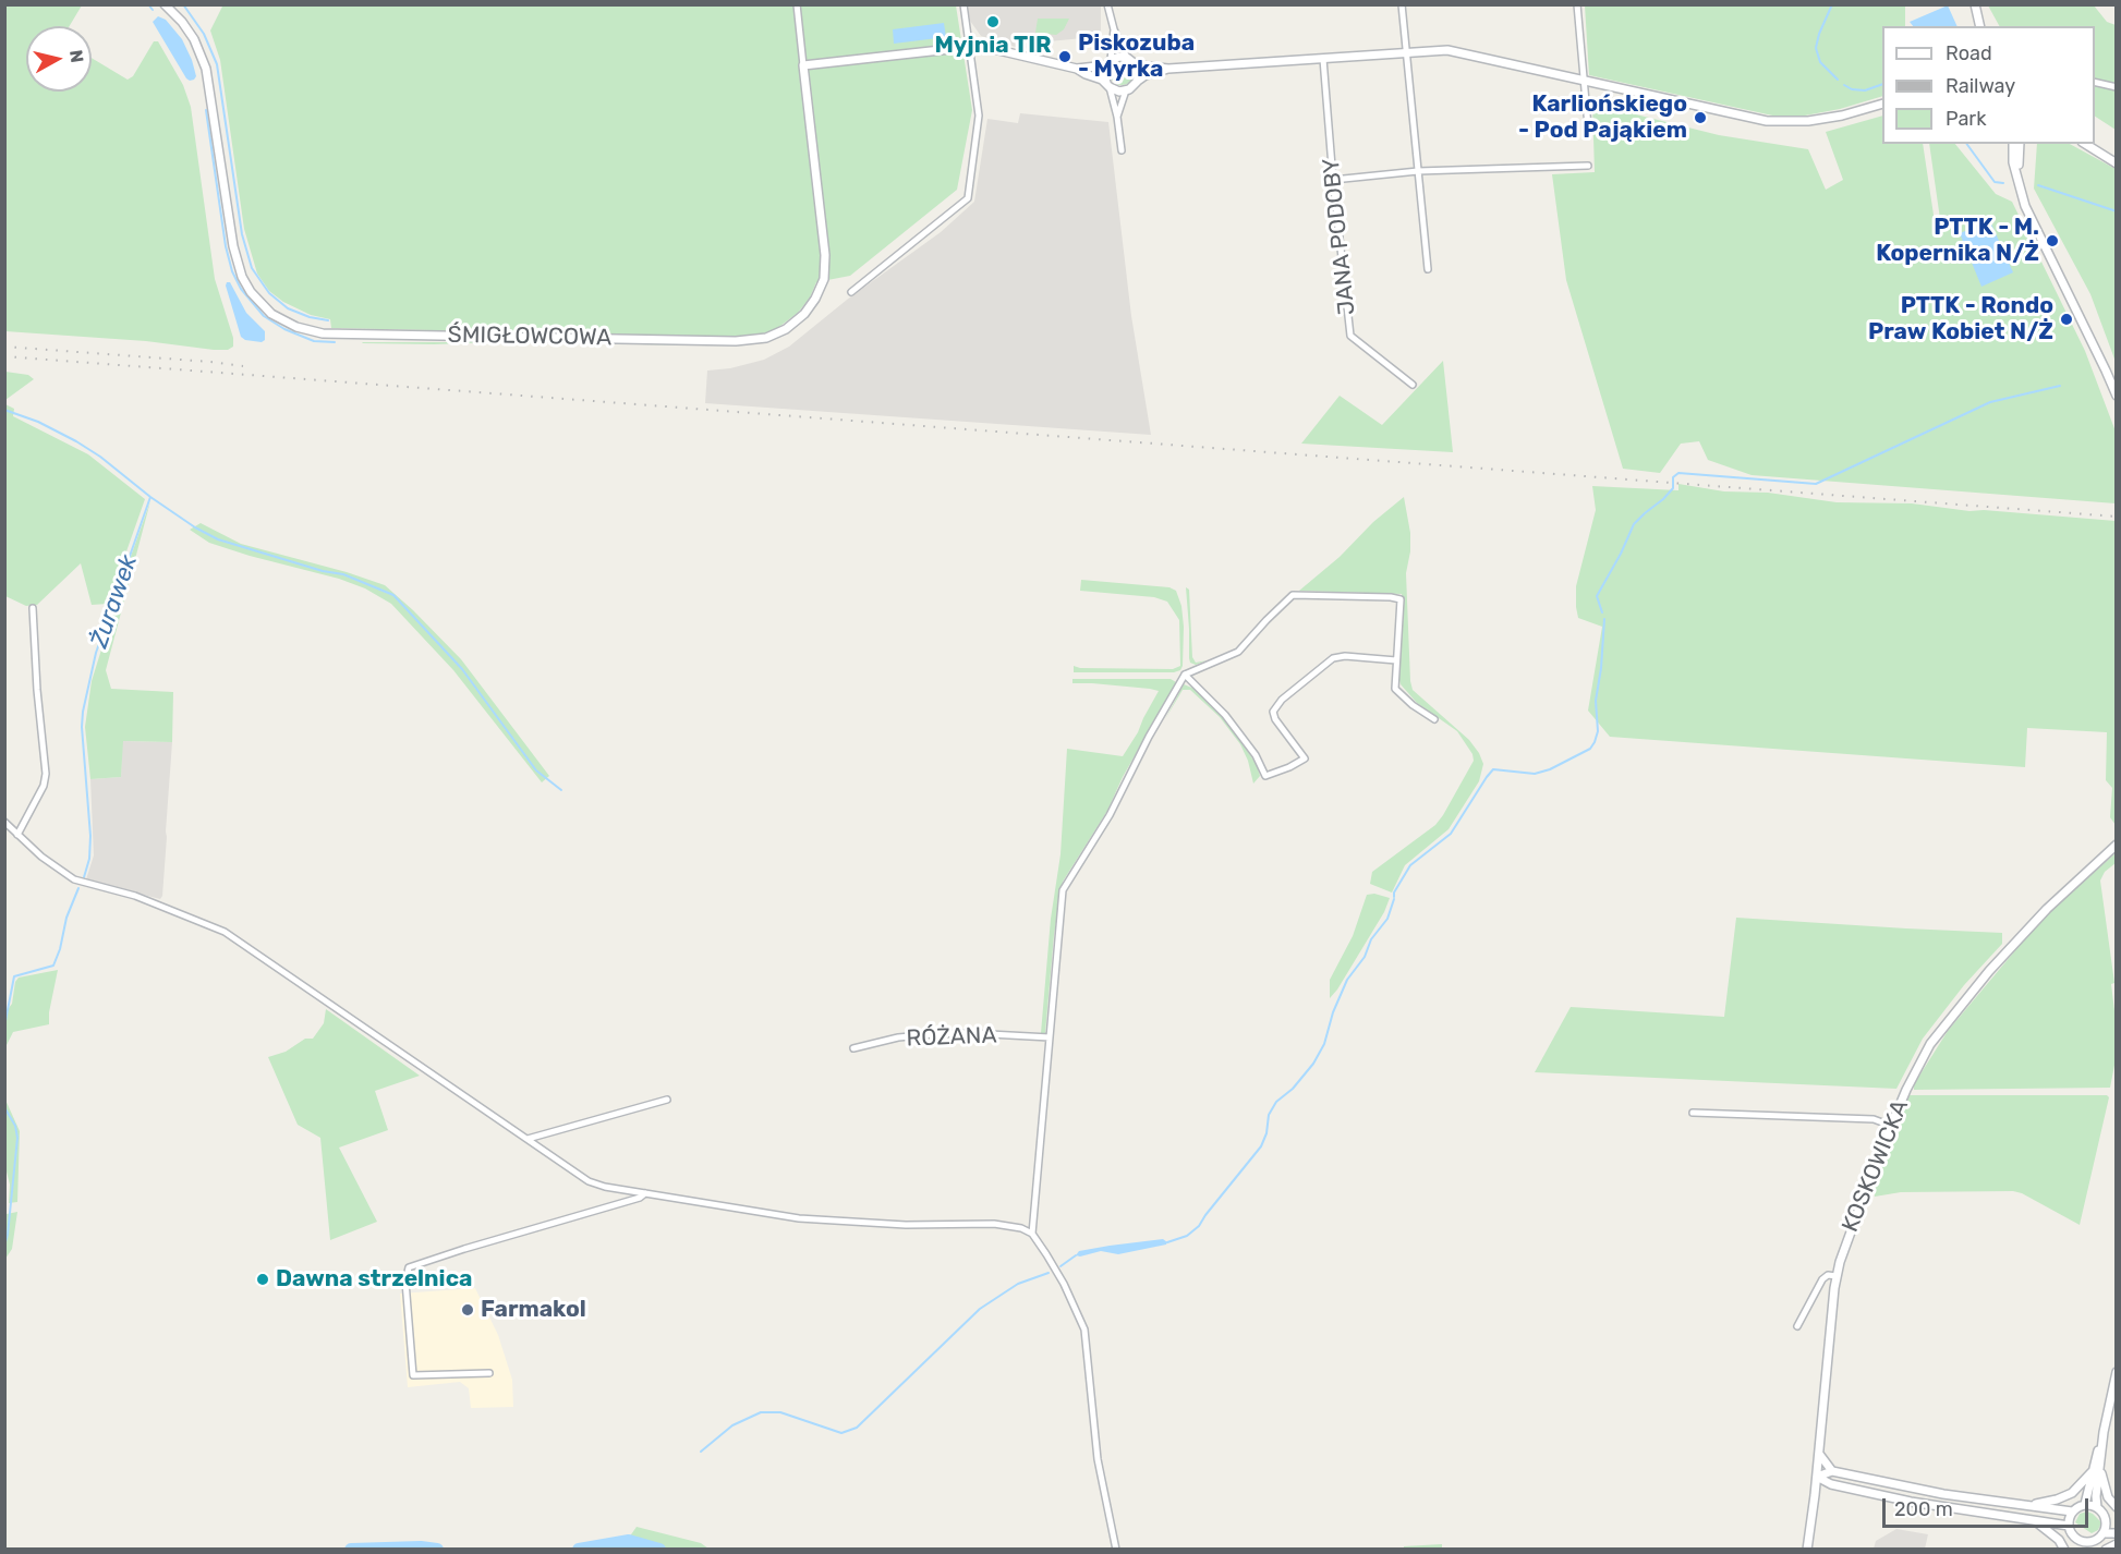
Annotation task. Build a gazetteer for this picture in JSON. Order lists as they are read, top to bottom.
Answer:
{
  "streets": {
    "street": [
      "JANA PODOBY",
      "ŚMIGŁOWCOWA",
      "RÓŻANA",
      "KOSKOWICKA"
    ]
  },
  "water": ["Żurawek"],
  "places": [
    "Myjnia TIR",
    "Piskozuba - Myrka",
    "Karliońskiego - Pod Pająkiem",
    "PTTK - M. Kopernika N/Ż",
    "PTTK - Rondo Praw Kobiet N/Ż",
    "Dawna strzelnica",
    "Farmakol"
  ],
  "legend": ["Road", "Railway", "Park"],
  "scale_bar": "200 m",
  "north": "right"
}
